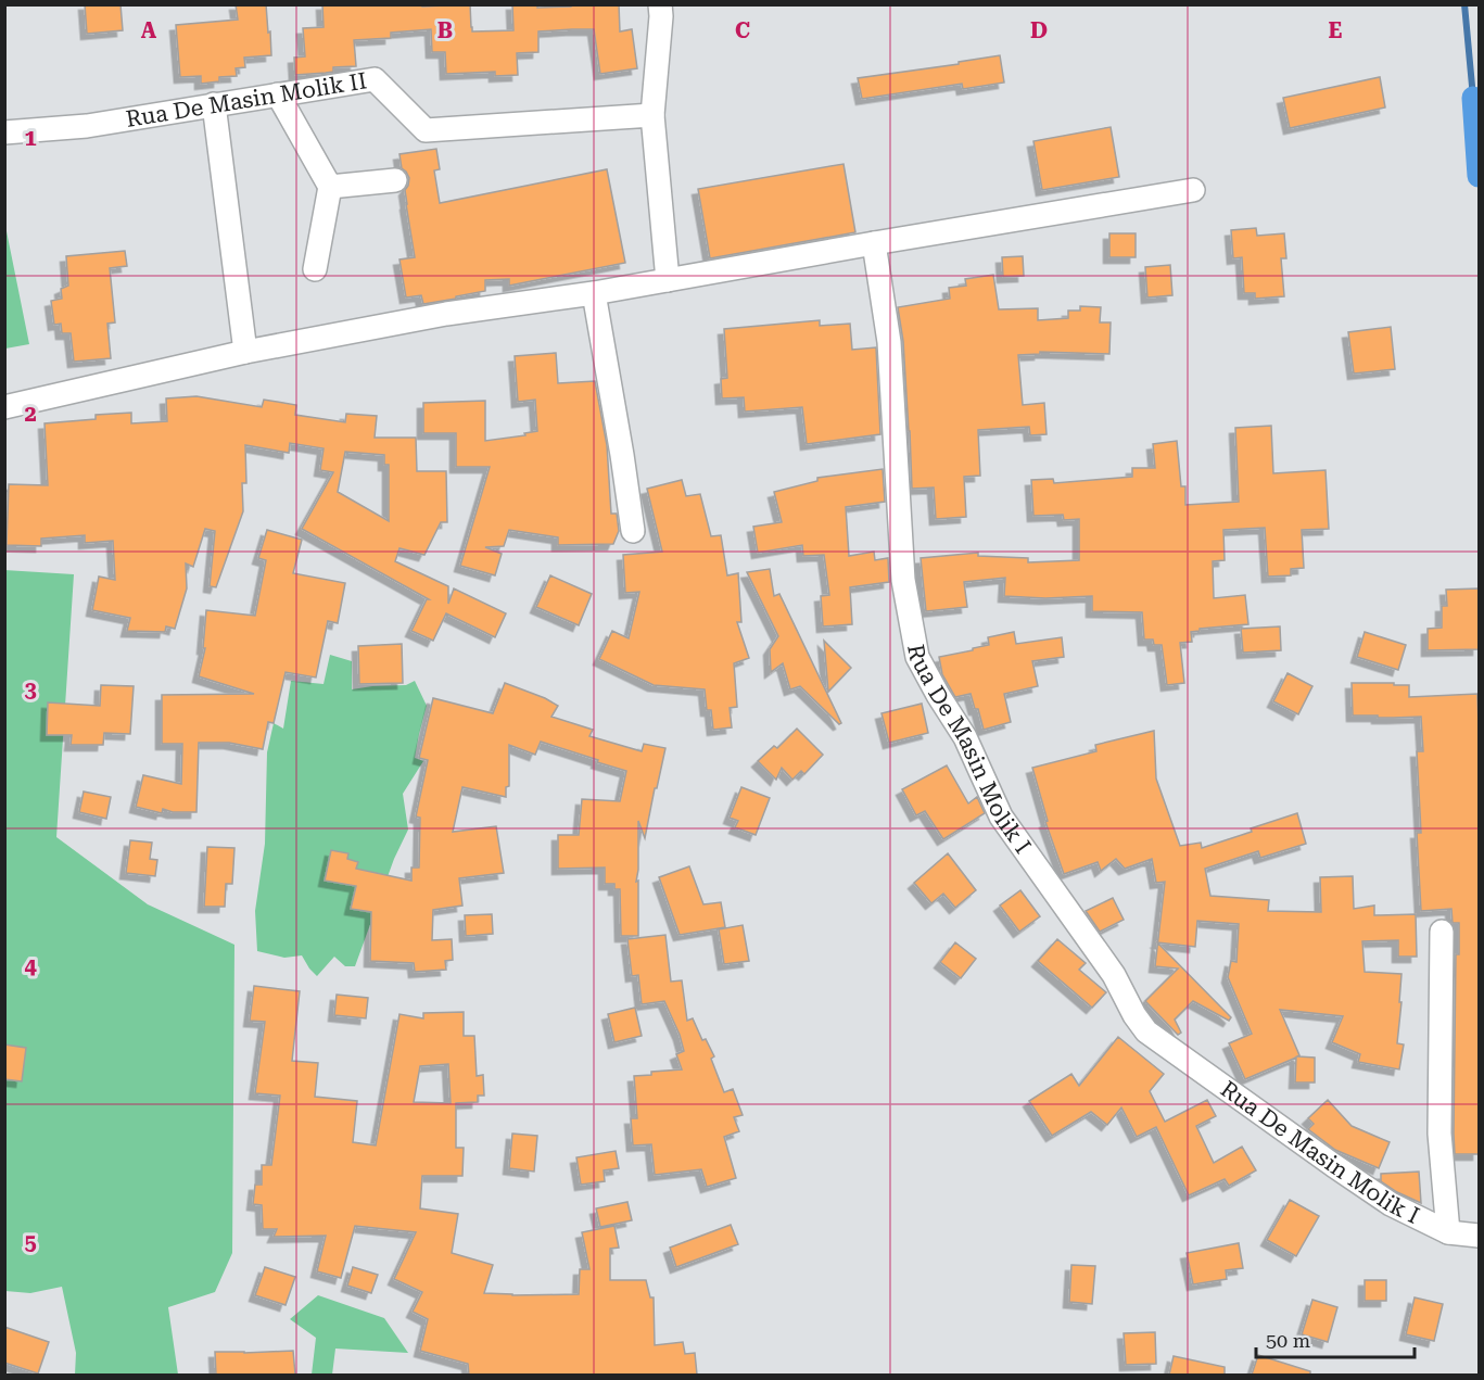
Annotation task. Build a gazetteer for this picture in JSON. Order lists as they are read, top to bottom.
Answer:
{
  "streets": {
    "street": ["Rua De Masin Molik II", "Rua De Masin Molik I"]
  },
  "scale_bar": "50 m",
  "grid": {
    "columns": [
      "A",
      "B",
      "C",
      "D",
      "E"
    ],
    "rows": [
      "1",
      "2",
      "3",
      "4",
      "5"
    ]
  }
}
